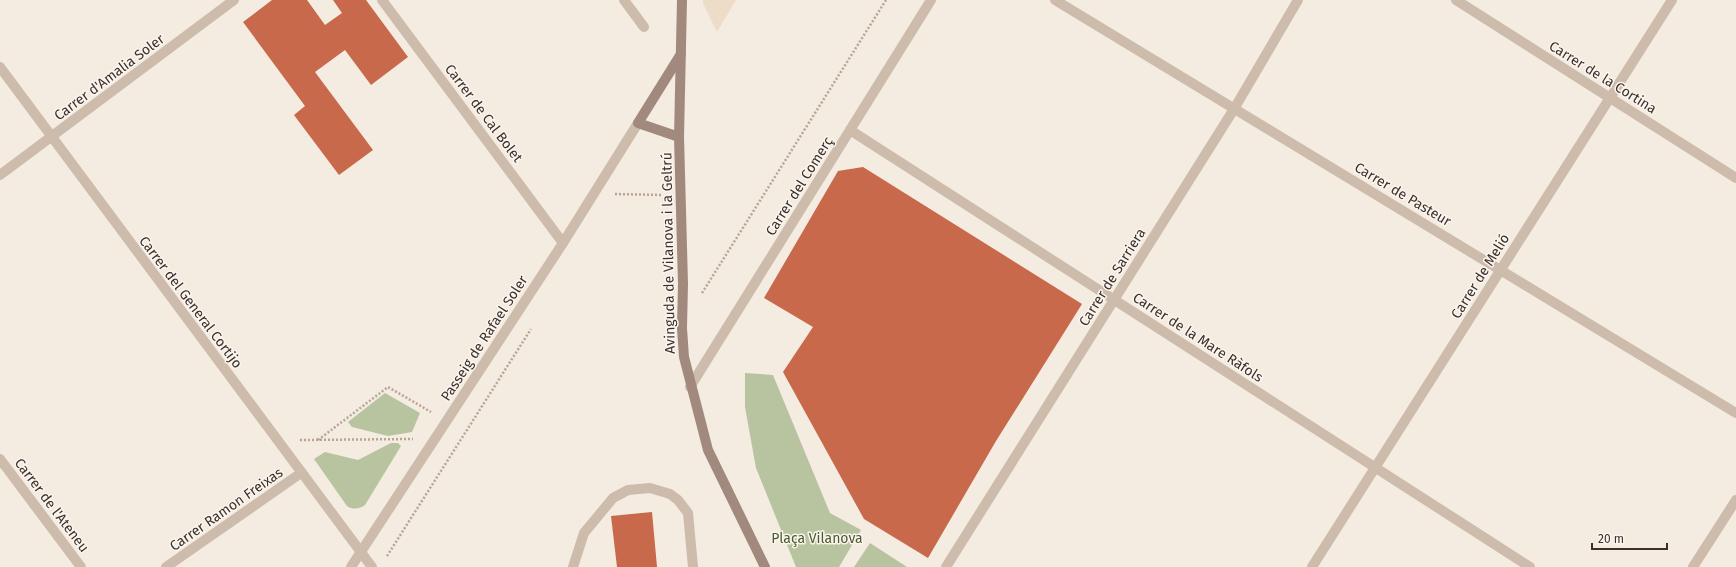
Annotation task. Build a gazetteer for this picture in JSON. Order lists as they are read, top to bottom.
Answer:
{
  "streets": {
    "street": [
      "Carrer d'Amalia Soler",
      "Carrer de la Cortina",
      "Carrer de Cal Bolet",
      "Carrer del Comerç",
      "Carrer de Pasteur",
      "Avinguda de Vilanova i la Geltrú",
      "Carrer de Melió",
      "Carrer de Sarriera",
      "Carrer del General Cortijo",
      "Carrer de la Mare Ràfols",
      "Passeig de Rafael Soler",
      "Carrer de l'Ateneu",
      "Carrer Ramon Freixas"
    ]
  },
  "crossings": [
    ["Carrer d'Amalia Soler", "Carrer del General Cortijo"],
    ["Carrer de la Cortina", "Carrer de Melió"],
    ["Carrer de Cal Bolet", "Passeig de Rafael Soler"],
    ["Carrer del Comerç", "Avinguda de Vilanova i la Geltrú"],
    ["Carrer del Comerç", "Carrer de la Mare Ràfols"],
    ["Carrer de Pasteur", "Carrer de Melió"],
    ["Carrer de Pasteur", "Carrer de Sarriera"],
    ["Carrer de Melió", "Carrer de la Mare Ràfols"],
    ["Carrer de Sarriera", "Carrer de la Mare Ràfols"],
    ["Carrer del General Cortijo", "Passeig de Rafael Soler"],
    ["Carrer del General Cortijo", "Carrer Ramon Freixas"]
  ],
  "parks": ["Plaça Vilanova"],
  "scale_bar": "20 m"
}
